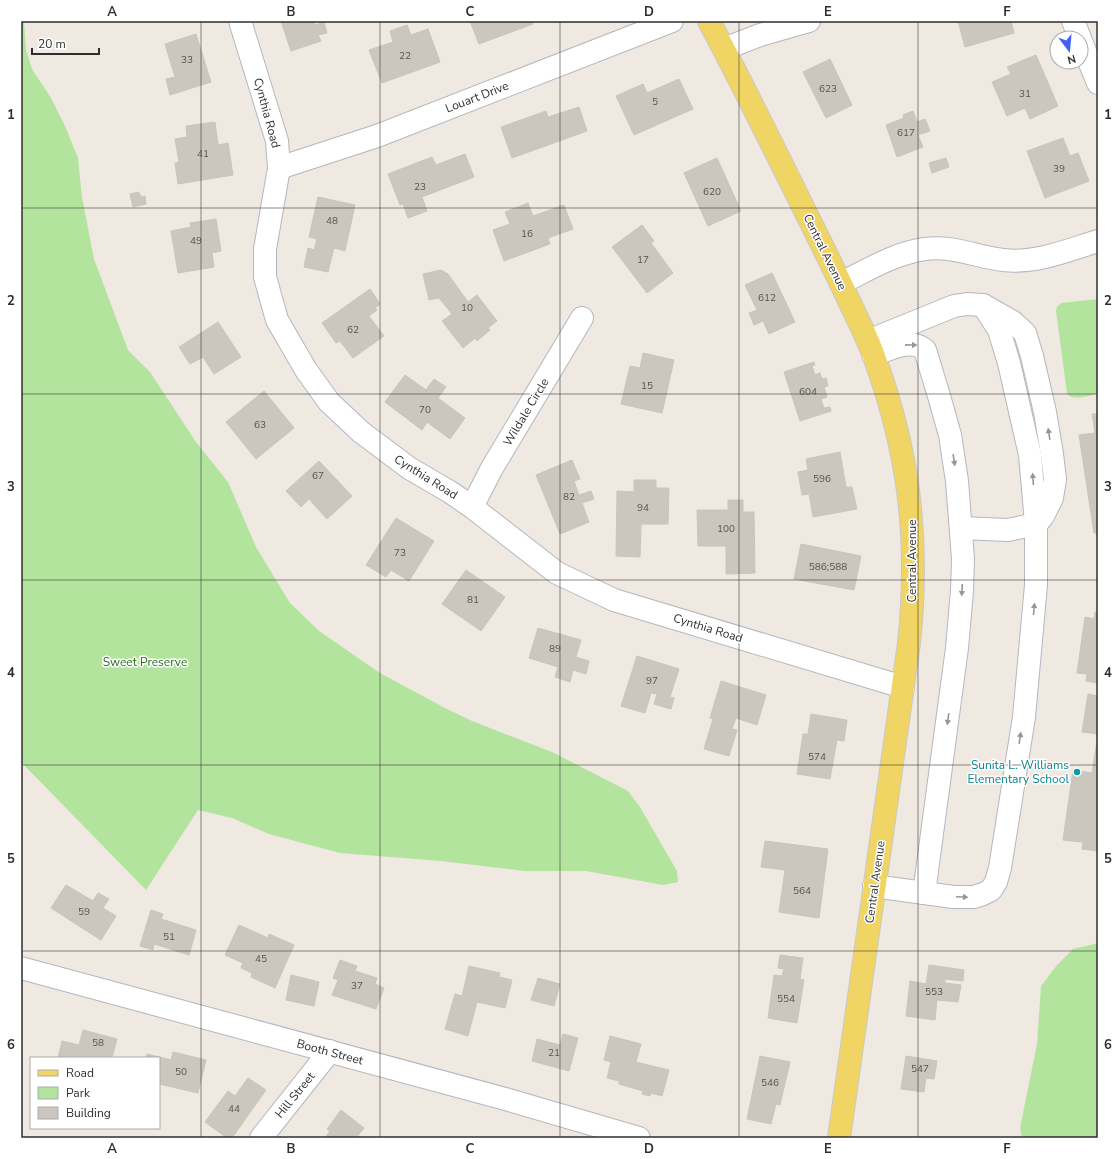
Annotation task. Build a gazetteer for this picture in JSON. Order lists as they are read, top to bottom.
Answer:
{
  "streets": {
    "main road": ["Central Avenue"],
    "street": [
      "Louart Drive",
      "Cynthia Road",
      "Wildale Circle",
      "Booth Street",
      "Hill Street"
    ]
  },
  "crossings": [
    ["Louart Drive", "Cynthia Road"],
    ["Cynthia Road", "Central Avenue"],
    ["Cynthia Road", "Wildale Circle"],
    ["Booth Street", "Hill Street"]
  ],
  "parks": ["Sweet Preserve"],
  "places": ["Sunita L. Williams Elementary School"],
  "house_numbers": [
    "22",
    "33",
    "623",
    "31",
    "5",
    "617",
    "41",
    "39",
    "23",
    "620",
    "48",
    "16",
    "49",
    "17",
    "612",
    "10",
    "62",
    "15",
    "604",
    "70",
    "63",
    "67",
    "596",
    "82",
    "94",
    "100",
    "73",
    "586;588",
    "81",
    "89",
    "97",
    "574",
    "564",
    "59",
    "51",
    "45",
    "37",
    "553",
    "554",
    "58",
    "21",
    "547",
    "50",
    "546",
    "44"
  ],
  "legend": ["Road", "Park", "Building"],
  "scale_bar": "20 m",
  "north": "bottom",
  "grid": {
    "columns": [
      "A",
      "B",
      "C",
      "D",
      "E",
      "F"
    ],
    "rows": [
      "1",
      "2",
      "3",
      "4",
      "5",
      "6"
    ]
  }
}
